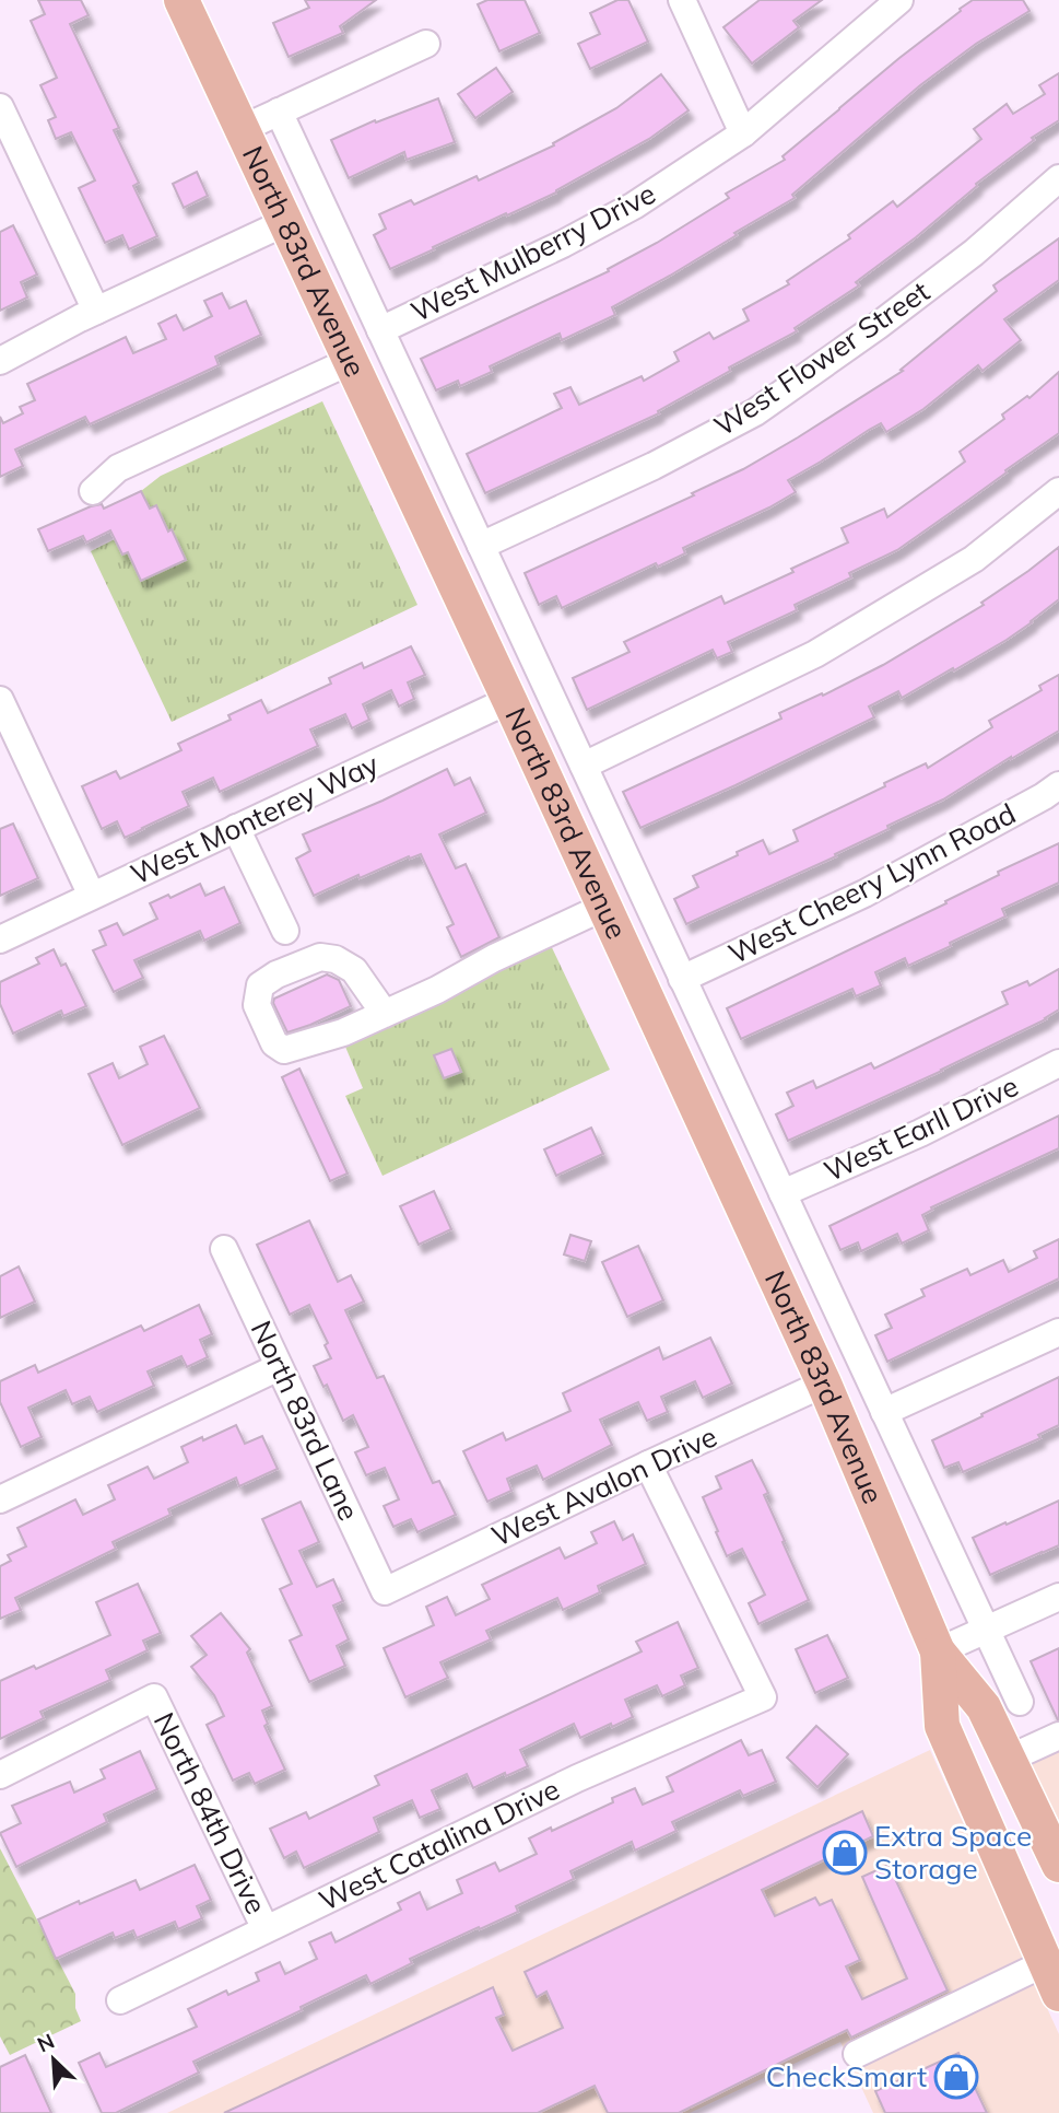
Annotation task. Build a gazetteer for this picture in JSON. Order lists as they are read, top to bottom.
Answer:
{
  "streets": {
    "main road": ["North 83rd Avenue"],
    "street": [
      "West Mulberry Drive",
      "West Flower Street",
      "West Monterey Way",
      "West Cheery Lynn Road",
      "West Earll Drive",
      "North 83rd Lane",
      "West Avalon Drive",
      "North 84th Drive",
      "West Catalina Drive"
    ]
  },
  "crossings": [
    ["West Mulberry Drive", "North 83rd Avenue"],
    ["North 83rd Avenue", "West Flower Street"],
    ["North 83rd Avenue", "West Monterey Way"],
    ["North 83rd Avenue", "West Cheery Lynn Road"],
    ["North 83rd Avenue", "West Earll Drive"],
    ["North 83rd Avenue", "West Avalon Drive"],
    ["North 83rd Lane", "West Avalon Drive"],
    ["West Avalon Drive", "West Catalina Drive"],
    ["North 84th Drive", "West Catalina Drive"]
  ],
  "places": {
    "shop": ["Extra Space Storage", "CheckSmart"]
  },
  "north": "top left"
}
